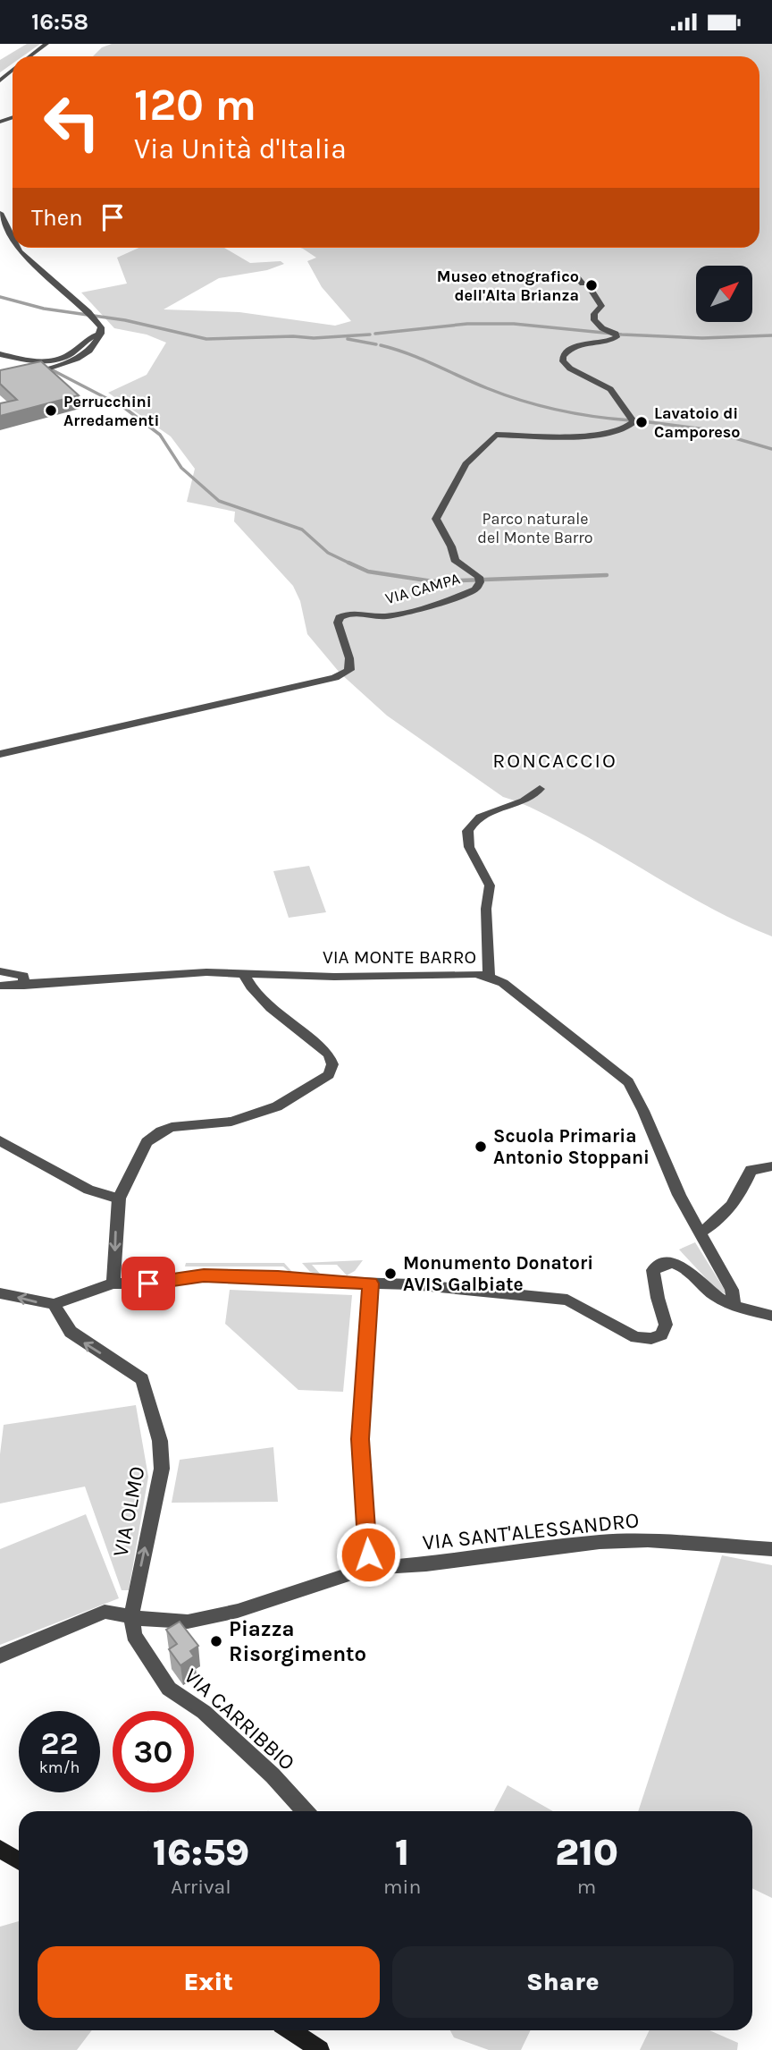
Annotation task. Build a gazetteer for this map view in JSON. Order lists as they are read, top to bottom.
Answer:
{
  "streets": {
    "street": [
      "VIA CAMPA",
      "VIA MONTE BARRO",
      "VIA OLMO",
      "VIA SANT'ALESSANDRO",
      "VIA CARRIBBIO"
    ]
  },
  "crossings": [
    ["VIA OLMO", "VIA SANT'ALESSANDRO"],
    ["VIA OLMO", "VIA CARRIBBIO"],
    ["VIA SANT'ALESSANDRO", "VIA CARRIBBIO"]
  ],
  "one_way": ["VIA OLMO"],
  "districts": ["RONCACCIO"],
  "parks": ["Parco naturale del Monte Barro"],
  "places": [
    "Museo etnografico dell'Alta Brianza",
    "Perrucchini Arredamenti",
    "Lavatoio di Camporeso",
    "Scuola Primaria Antonio Stoppani",
    "Monumento Donatori AVIS Galbiate",
    "Piazza Risorgimento"
  ],
  "north": "top right",
  "page": {
    "status": "16:58",
    "turn": ["120 m", "Via Unità d'Italia"],
    "then": "Then",
    "speed": "22 km/h",
    "limit": "30",
    "eta": [
      "16:59",
      "Arrival",
      "1",
      "min",
      "210",
      "m"
    ],
    "buttons": ["Exit", "Share"]
  }
}
